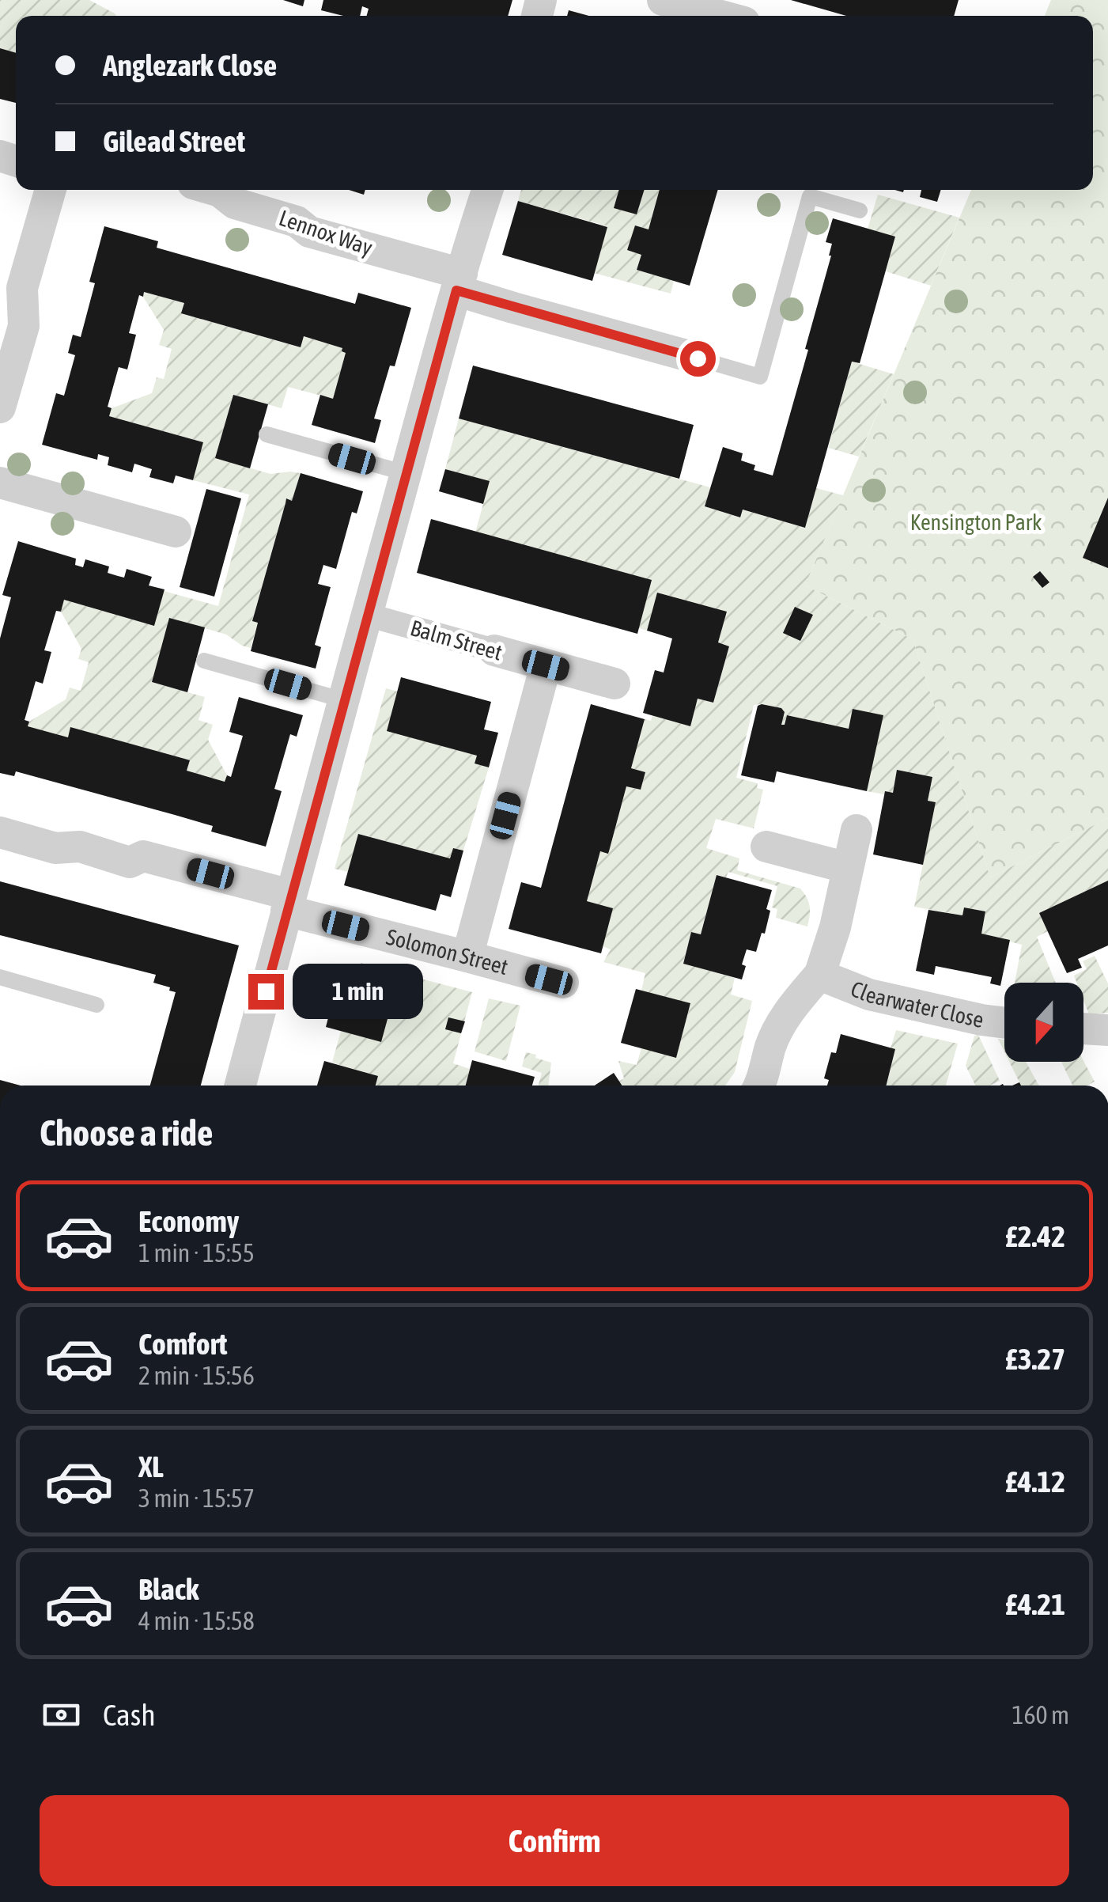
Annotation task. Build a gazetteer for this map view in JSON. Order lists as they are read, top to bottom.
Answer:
{
  "streets": {
    "street": [
      "Lennox Way",
      "Balm Street",
      "Solomon Street",
      "Clearwater Close"
    ]
  },
  "parks": ["Kensington Park"],
  "north": "bottom",
  "page": {
    "banner": ["Anglezark Close", "Gilead Street"],
    "bubble": "1 min",
    "heading": "Choose a ride",
    "list": [
      {
        "name": "Economy",
        "note": "1 min · 15:55",
        "value": "£2.42"
      },
      {
        "name": "Comfort",
        "note": "2 min · 15:56",
        "value": "£3.27"
      },
      {
        "name": "XL",
        "note": "3 min · 15:57",
        "value": "£4.12"
      },
      {
        "name": "Black",
        "note": "4 min · 15:58",
        "value": "£4.21"
      }
    ],
    "pay": ["Cash", "160 m"],
    "buttons": "Confirm"
  }
}
